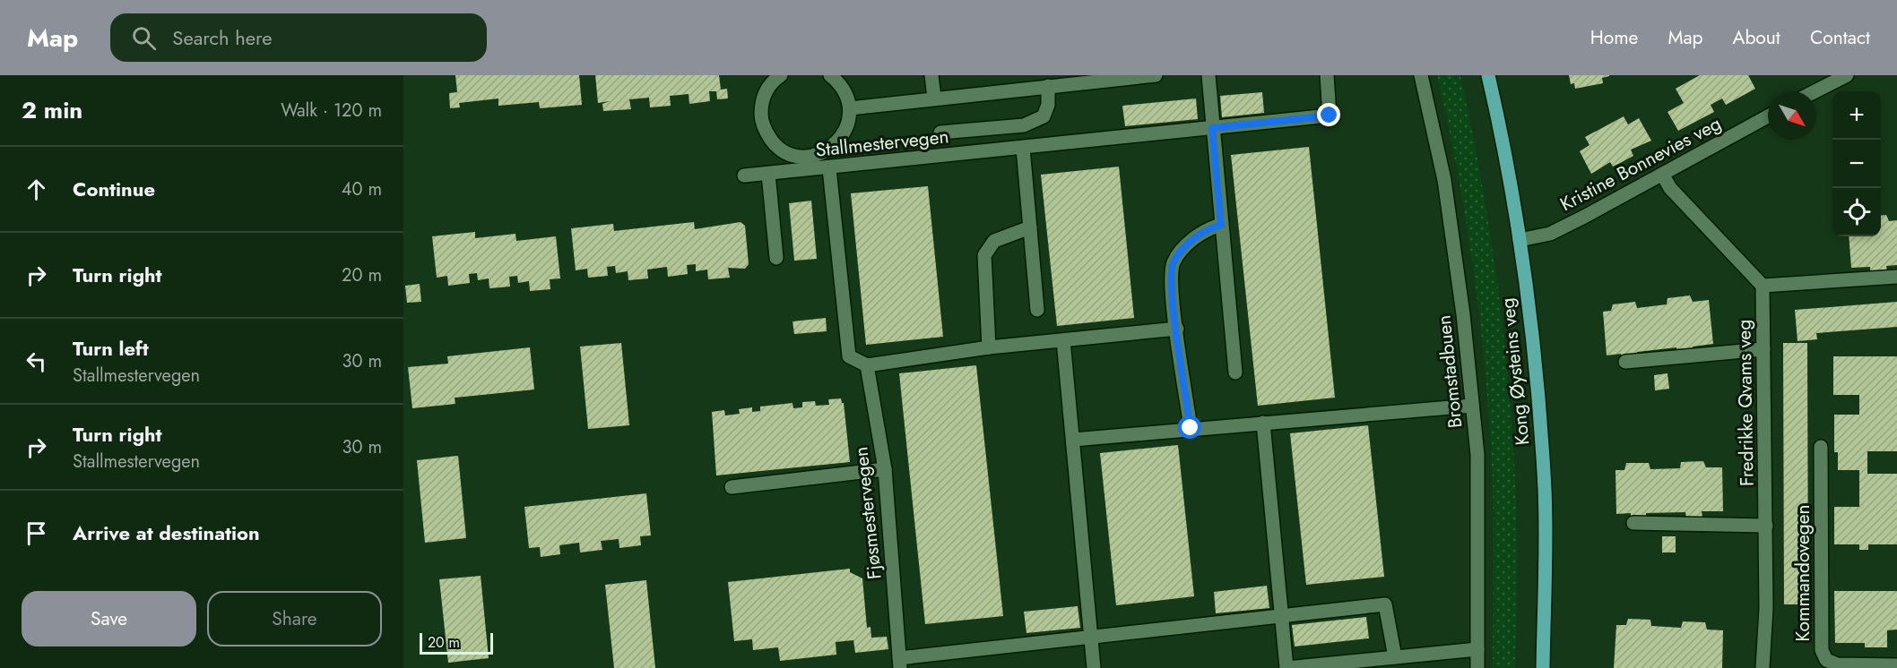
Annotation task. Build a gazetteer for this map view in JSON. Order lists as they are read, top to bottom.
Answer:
{
  "streets": {
    "main road": ["Kong Øysteins veg"],
    "street": [
      "Stallmestervegen",
      "Kristine Bonnevies veg",
      "Bromstadbuen",
      "Fredrikke Qvams veg",
      "Fjøsmestervegen",
      "Kommandovegen"
    ]
  },
  "crossings": [
    ["Kristine Bonnevies veg", "Kong Øysteins veg"]
  ],
  "scale_bar": "20 m",
  "north": "bottom right",
  "page": {
    "header": "Map",
    "search": "Search here",
    "nav": [
      "Home",
      "Map",
      "About",
      "Contact"
    ],
    "heading": ["2 min", "Walk · 120 m"],
    "map_buttons": ["+", "−"],
    "list": [
      ["Continue", "40 m"],
      ["Turn right", "20 m"],
      ["Turn left", "Stallmestervegen", "30 m"],
      ["Turn right", "Stallmestervegen", "30 m"],
      "Arrive at destination"
    ],
    "buttons": ["Save", "Share"],
    "scale": "20 m"
  }
}
